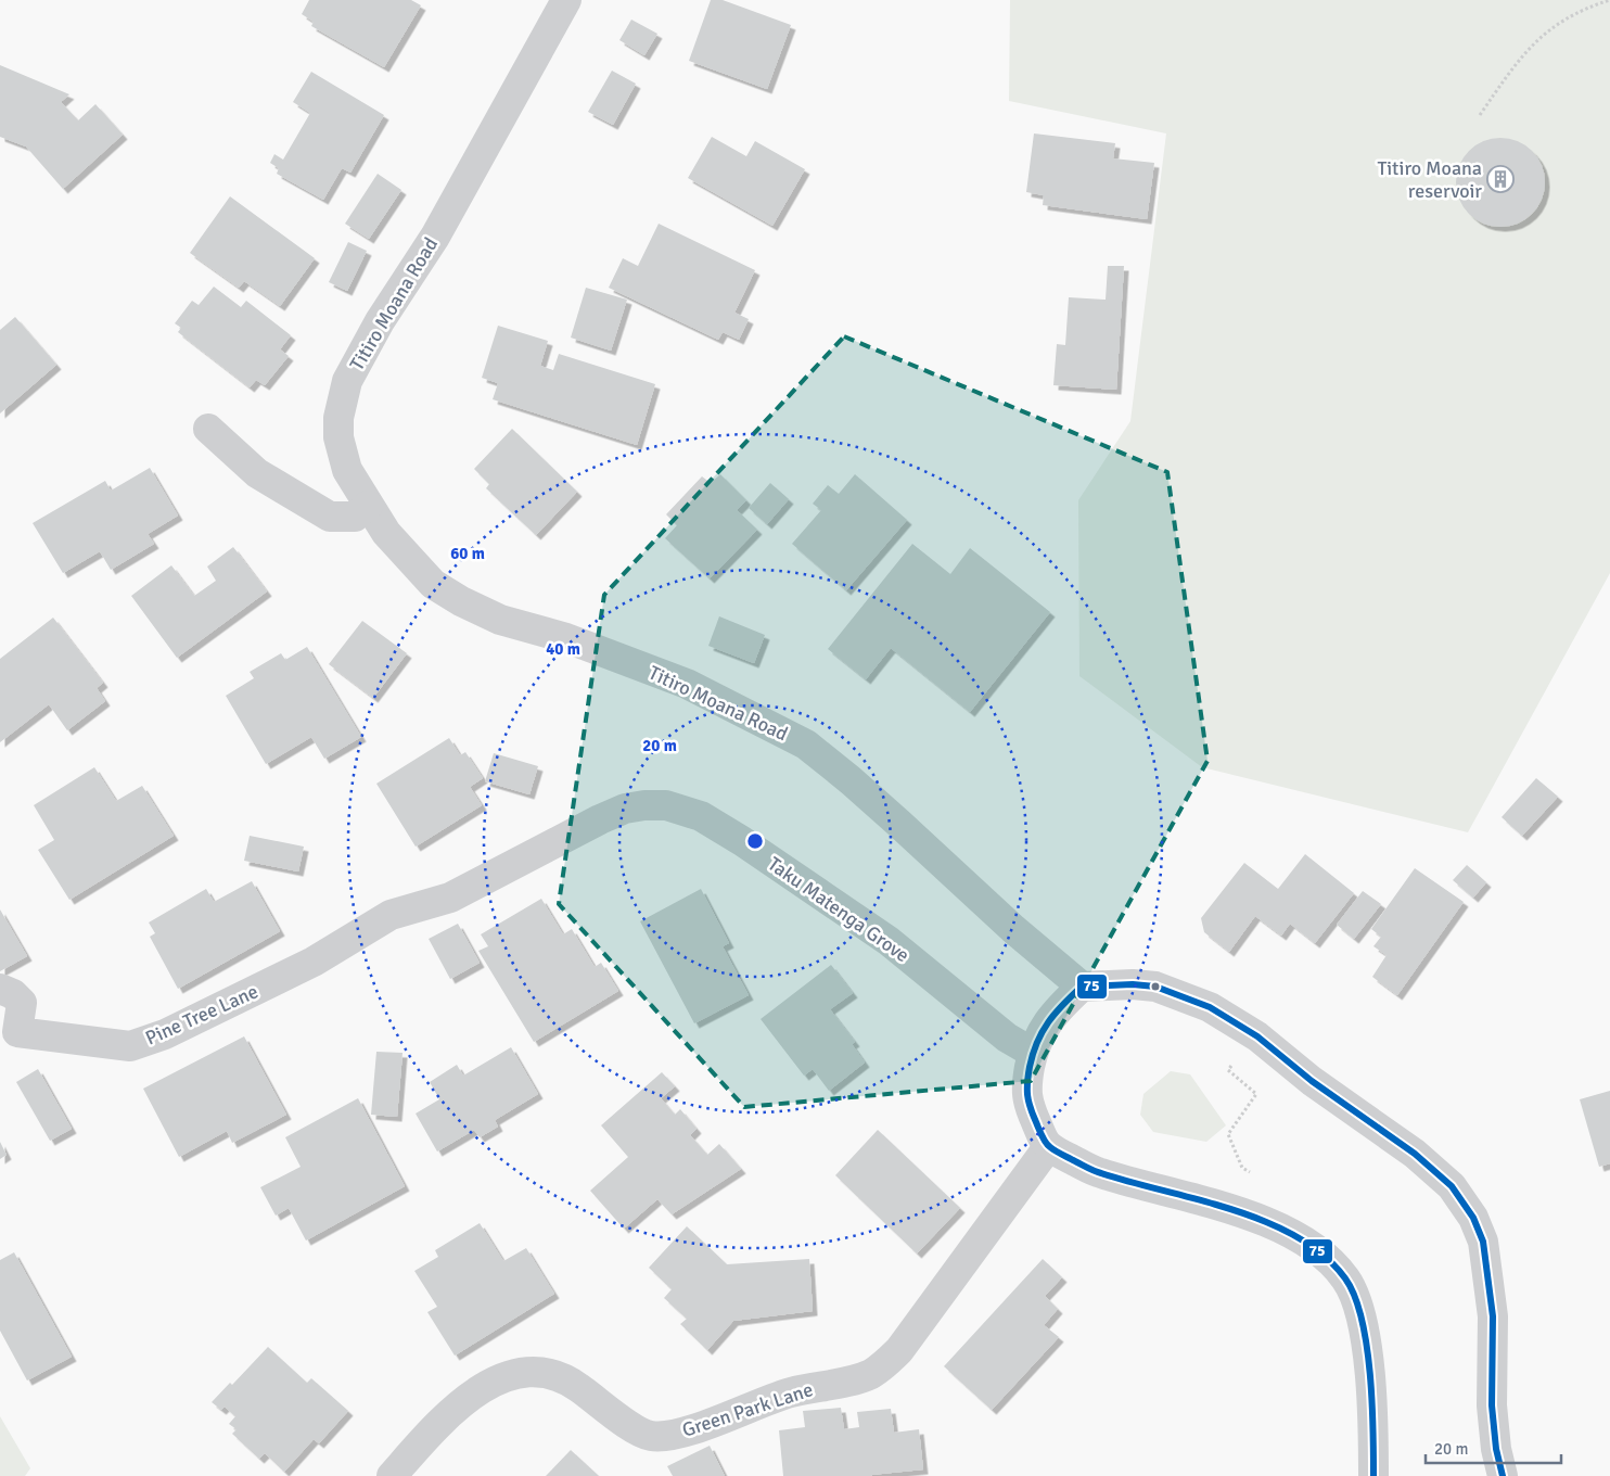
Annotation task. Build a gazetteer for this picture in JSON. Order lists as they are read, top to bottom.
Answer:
{
  "streets": {
    "street": [
      "Titiro Moana Road",
      "Taku Matenga Grove",
      "Pine Tree Lane",
      "Green Park Lane"
    ]
  },
  "crossings": [
    ["Taku Matenga Grove", "Pine Tree Lane"]
  ],
  "places": {
    "building": ["Titiro Moana reservoir"]
  },
  "lines": ["transit line 75"],
  "scale_bar": "20 m",
  "rings": ["60 m", "40 m", "20 m"]
}
